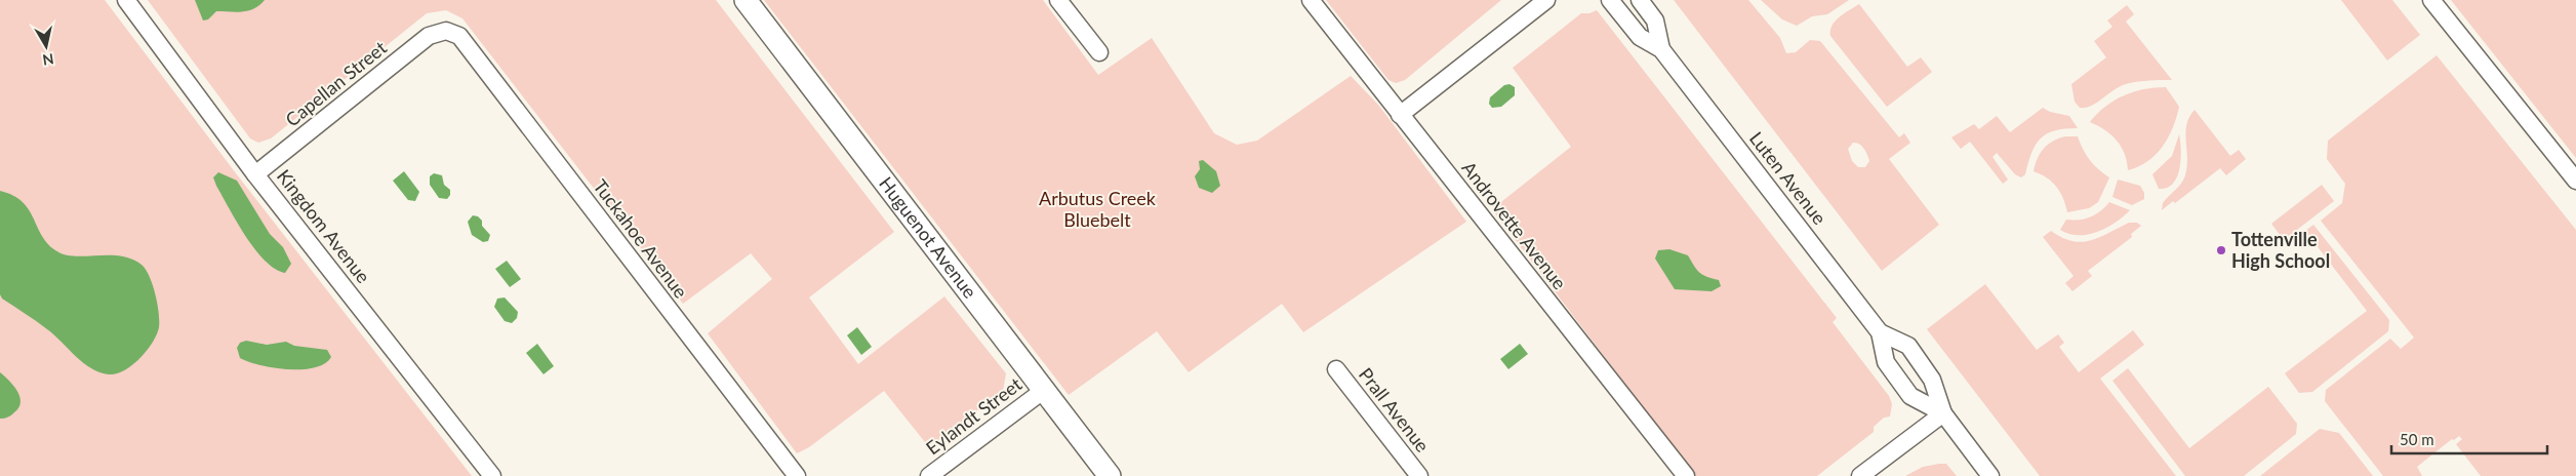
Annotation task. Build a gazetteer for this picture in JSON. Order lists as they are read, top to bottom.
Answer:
{
  "streets": {
    "street": [
      "Capellan Street",
      "Luten Avenue",
      "Androvette Avenue",
      "Kingdom Avenue",
      "Huguenot Avenue",
      "Tuckahoe Avenue",
      "Prall Avenue",
      "Eylandt Street"
    ]
  },
  "crossings": [
    ["Capellan Street", "Kingdom Avenue"],
    ["Capellan Street", "Tuckahoe Avenue"],
    ["Huguenot Avenue", "Eylandt Street"]
  ],
  "parks": ["Arbutus Creek Bluebelt"],
  "places": ["Tottenville High School"],
  "scale_bar": "50 m",
  "north": "bottom"
}
